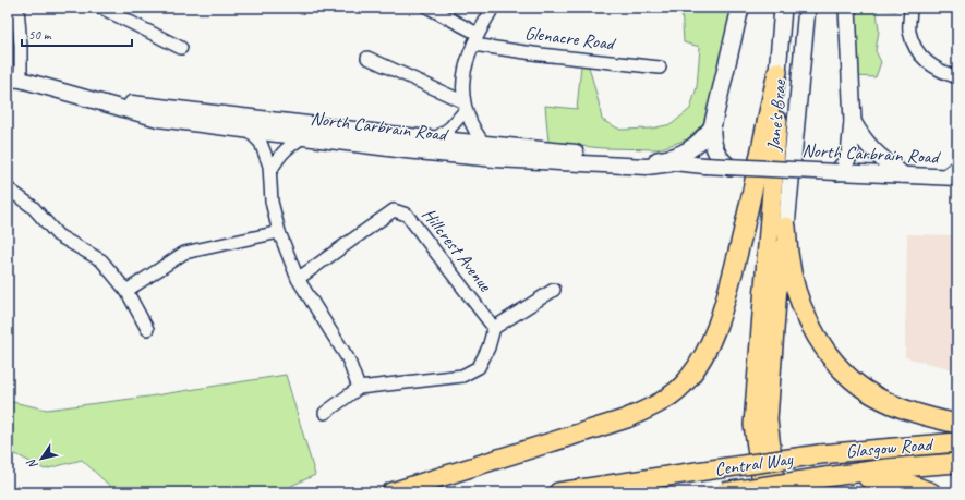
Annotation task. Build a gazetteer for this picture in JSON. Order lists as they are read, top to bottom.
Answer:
{
  "streets": {
    "main road": ["Jane's Brae", "Glasgow Road", "Central Way"],
    "street": ["Glenacre Road", "North Carbrain Road", "Hillcrest Avenue"]
  },
  "crossings": [
    ["Glasgow Road", "Central Way"]
  ],
  "scale_bar": "50 m",
  "north": "bottom left"
}
